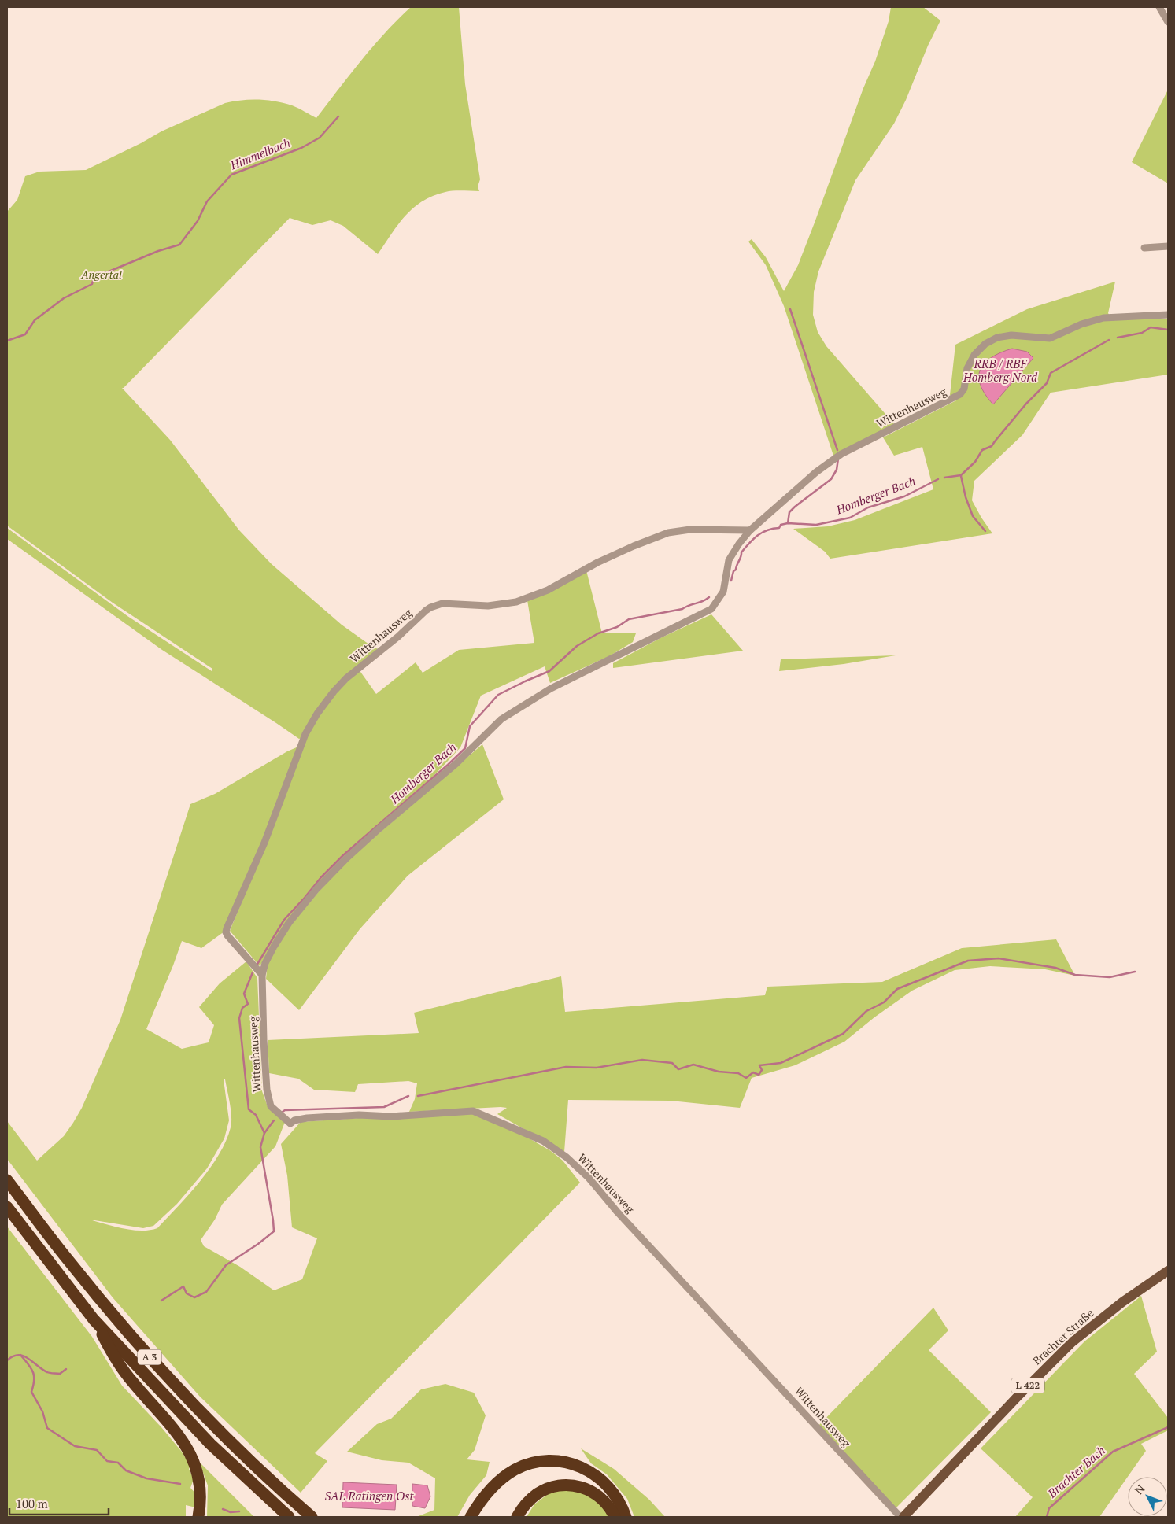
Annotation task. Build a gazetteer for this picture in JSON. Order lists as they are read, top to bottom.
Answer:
{
  "streets": {
    "highway": ["A 3"],
    "main road": ["Brachter Straße", "L 422"],
    "street": ["Wittenhausweg"]
  },
  "crossings": [
    ["Wittenhausweg", "Brachter Straße"]
  ],
  "water": [
    "Himmelbach",
    "RRB / RBF Homberg Nord",
    "Homberger Bach",
    "Brachter Bach",
    "SAL Ratingen Ost"
  ],
  "parks": ["Angertal"],
  "scale_bar": "100 m",
  "north": "top left"
}
